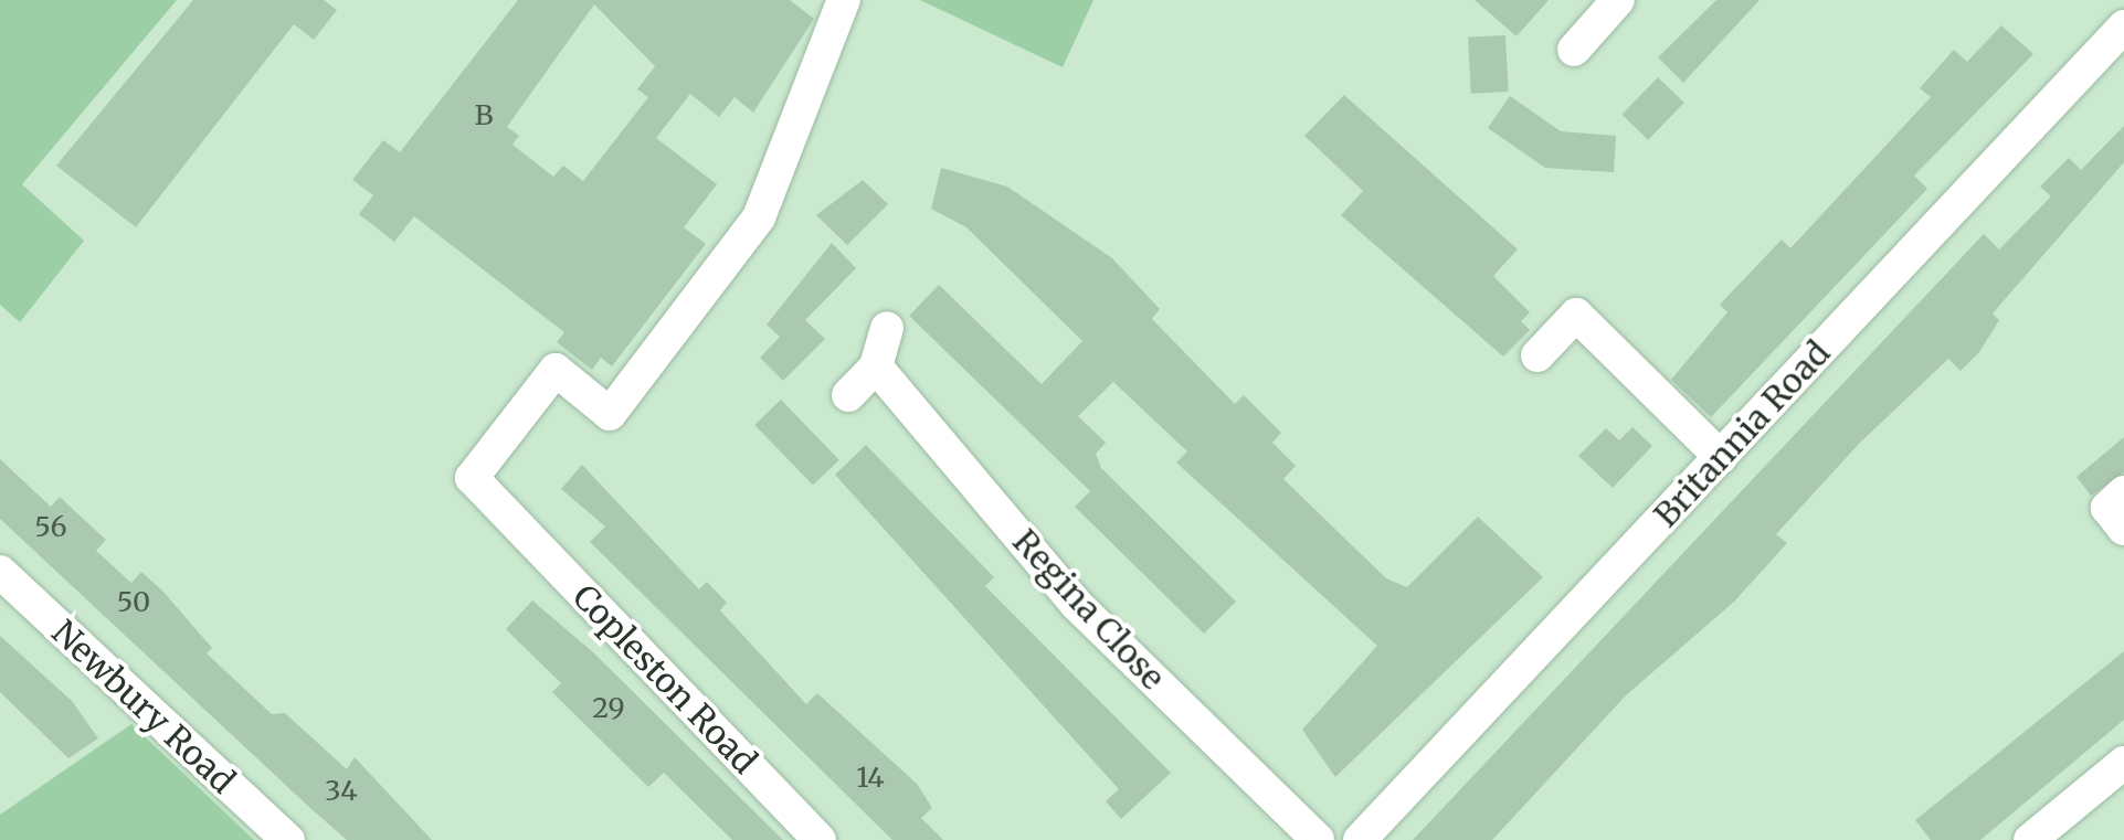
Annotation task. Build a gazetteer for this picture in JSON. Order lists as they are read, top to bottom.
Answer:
{
  "streets": {
    "street": [
      "Britannia Road",
      "Regina Close",
      "Copleston Road",
      "Newbury Road"
    ]
  },
  "house_numbers": [
    "B",
    "56",
    "50",
    "29",
    "14",
    "34"
  ]
}
